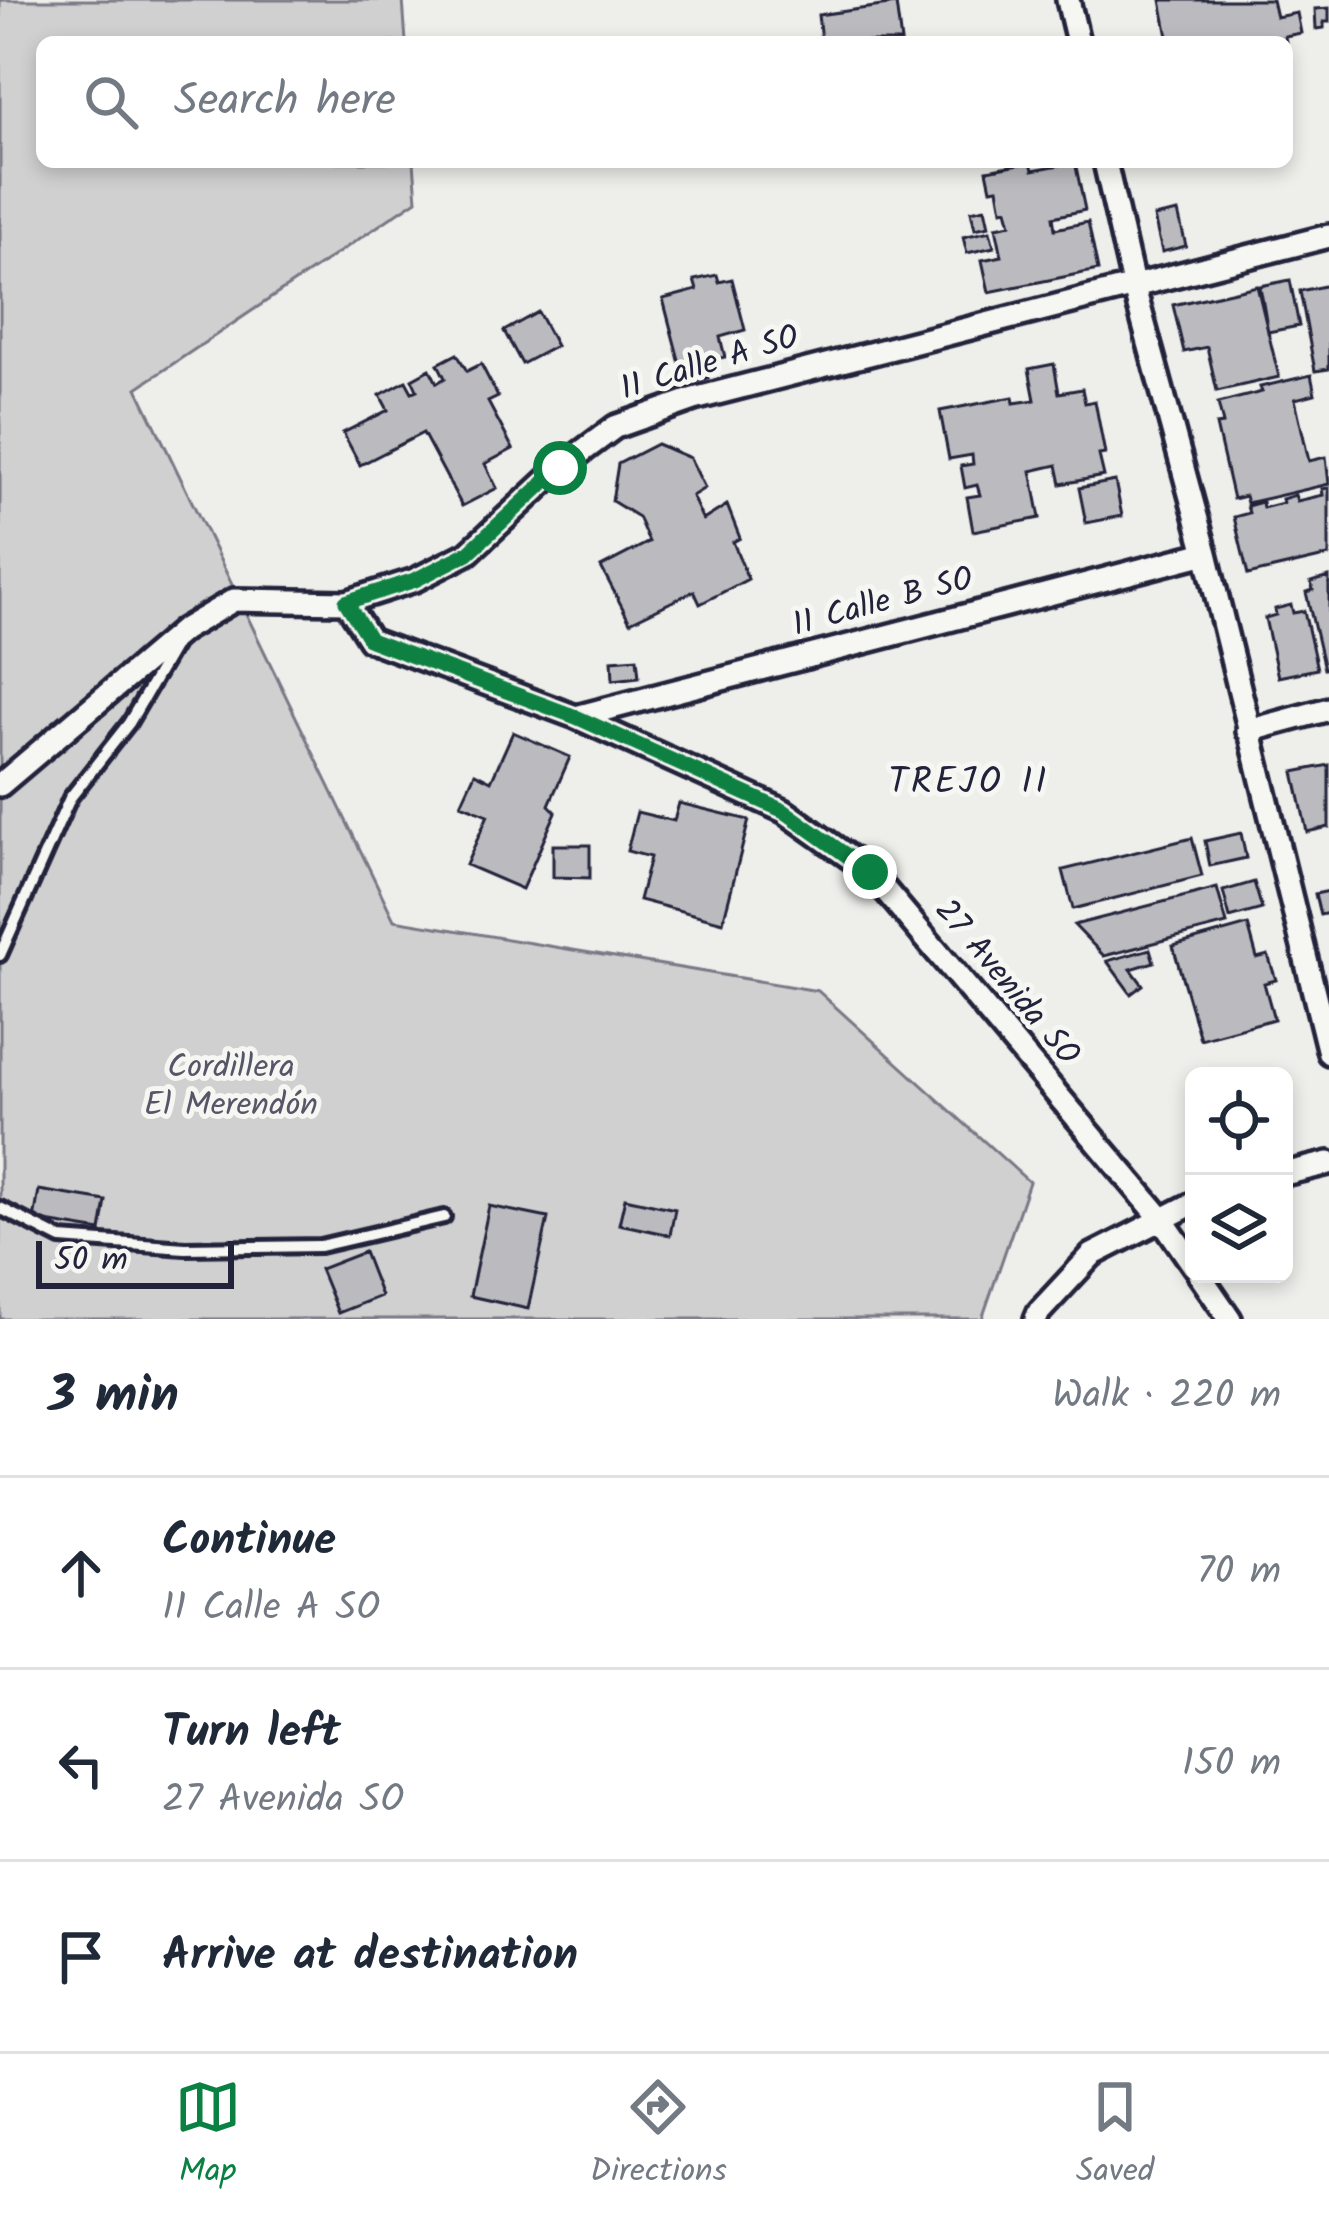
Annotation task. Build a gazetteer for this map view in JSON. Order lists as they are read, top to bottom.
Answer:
{
  "streets": {
    "street": ["11 Calle A SO", "11 Calle B SO", "27 Avenida SO"]
  },
  "crossings": [
    ["11 Calle A SO", "27 Avenida SO"],
    ["11 Calle B SO", "27 Avenida SO"]
  ],
  "districts": ["TREJO II"],
  "parks": ["Cordillera El Merendón"],
  "scale_bar": "50 m",
  "page": {
    "search": "Search here",
    "scale": "50 m",
    "heading": ["3 min", "Walk · 220 m"],
    "list": [
      ["Continue", "11 Calle A SO", "70 m"],
      ["Turn left", "27 Avenida SO", "150 m"],
      "Arrive at destination"
    ],
    "nav": ["Map", "Directions", "Saved"]
  }
}
